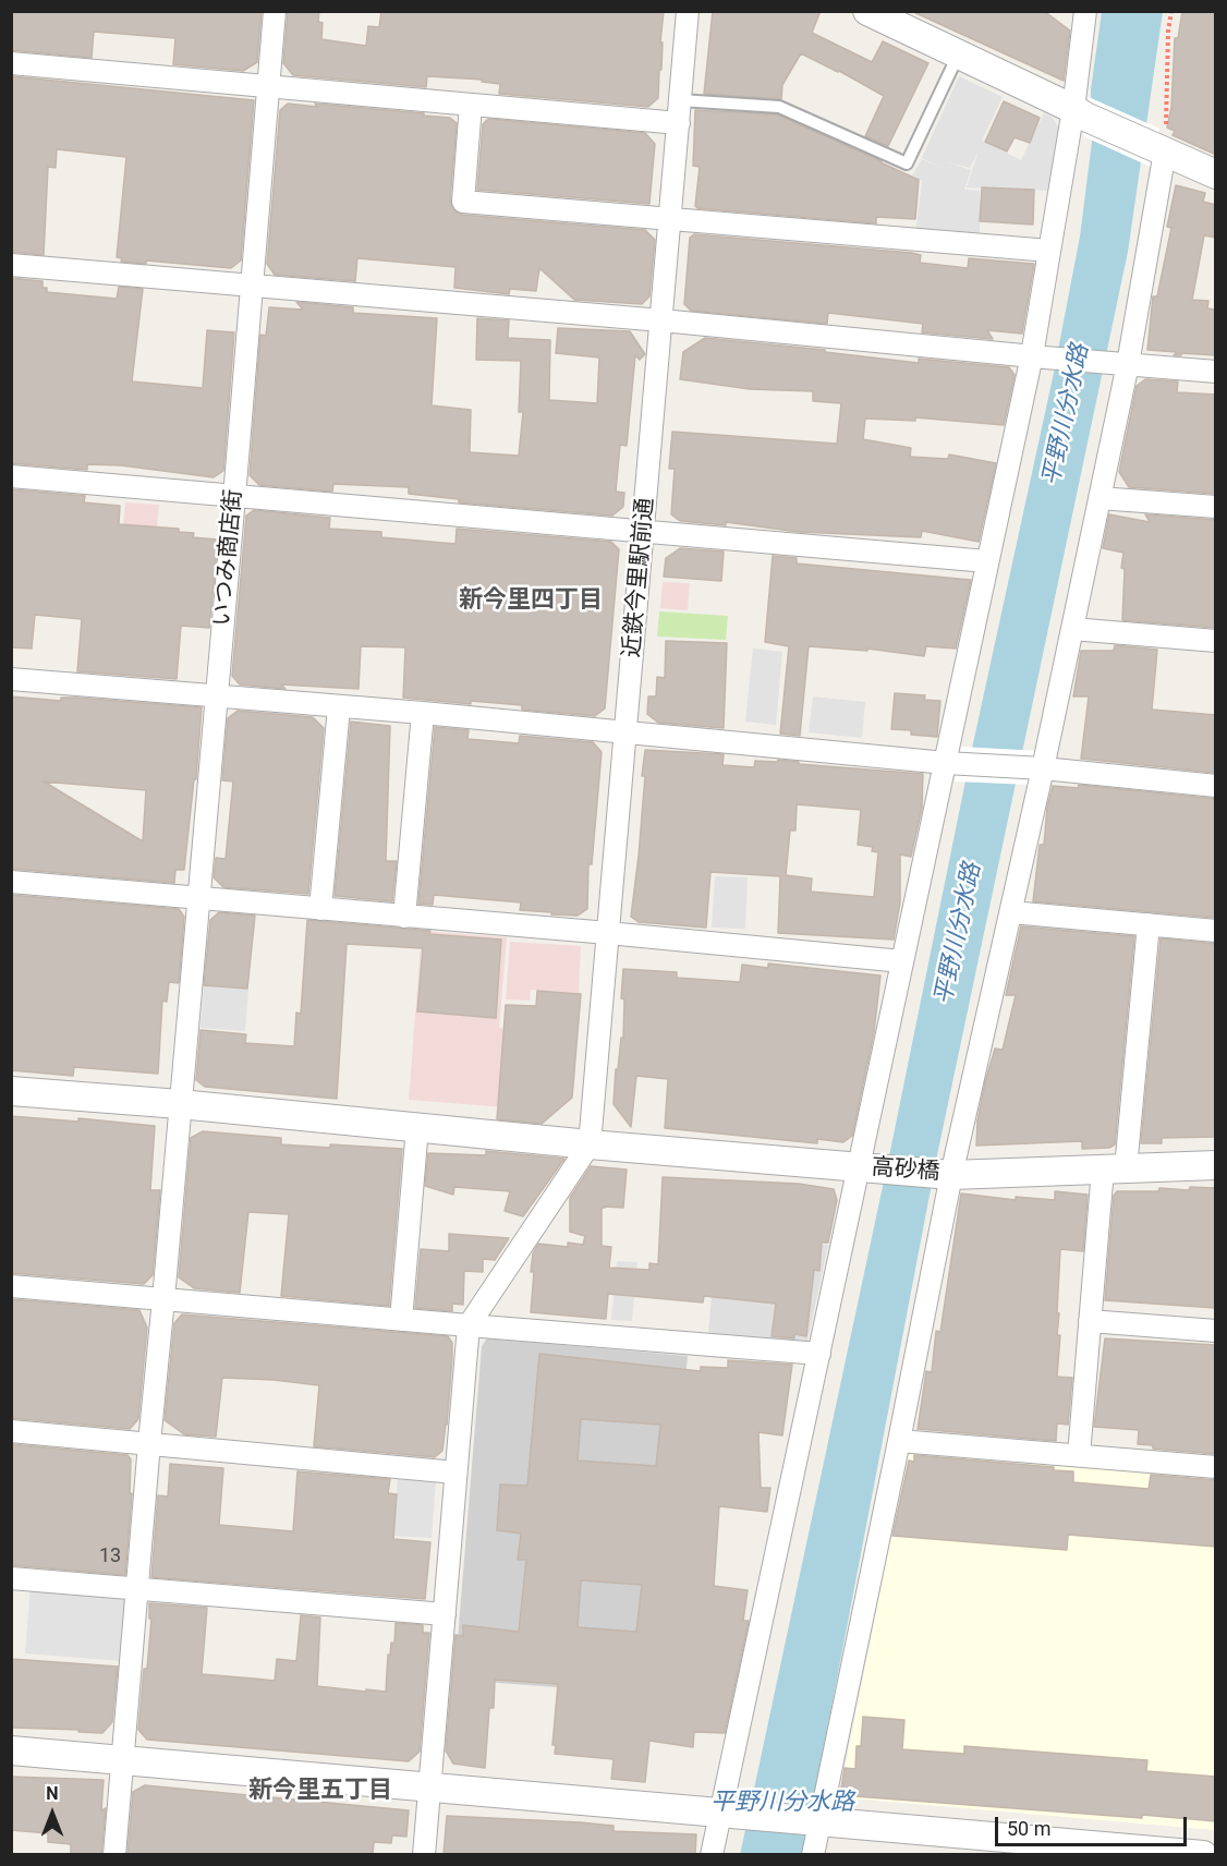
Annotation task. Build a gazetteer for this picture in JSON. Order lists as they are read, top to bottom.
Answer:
{
  "streets": {
    "street": ["いつみ商店街", "近鉄今里駅前通", "高砂橋"]
  },
  "crossings": [
    ["いつみ商店街", "高砂橋"],
    ["近鉄今里駅前通", "高砂橋"]
  ],
  "districts": ["新今里四丁目", "新今里五丁目"],
  "water": ["平野川分水路"],
  "house_numbers": ["13"],
  "scale_bar": "50 m",
  "north": "top"
}
